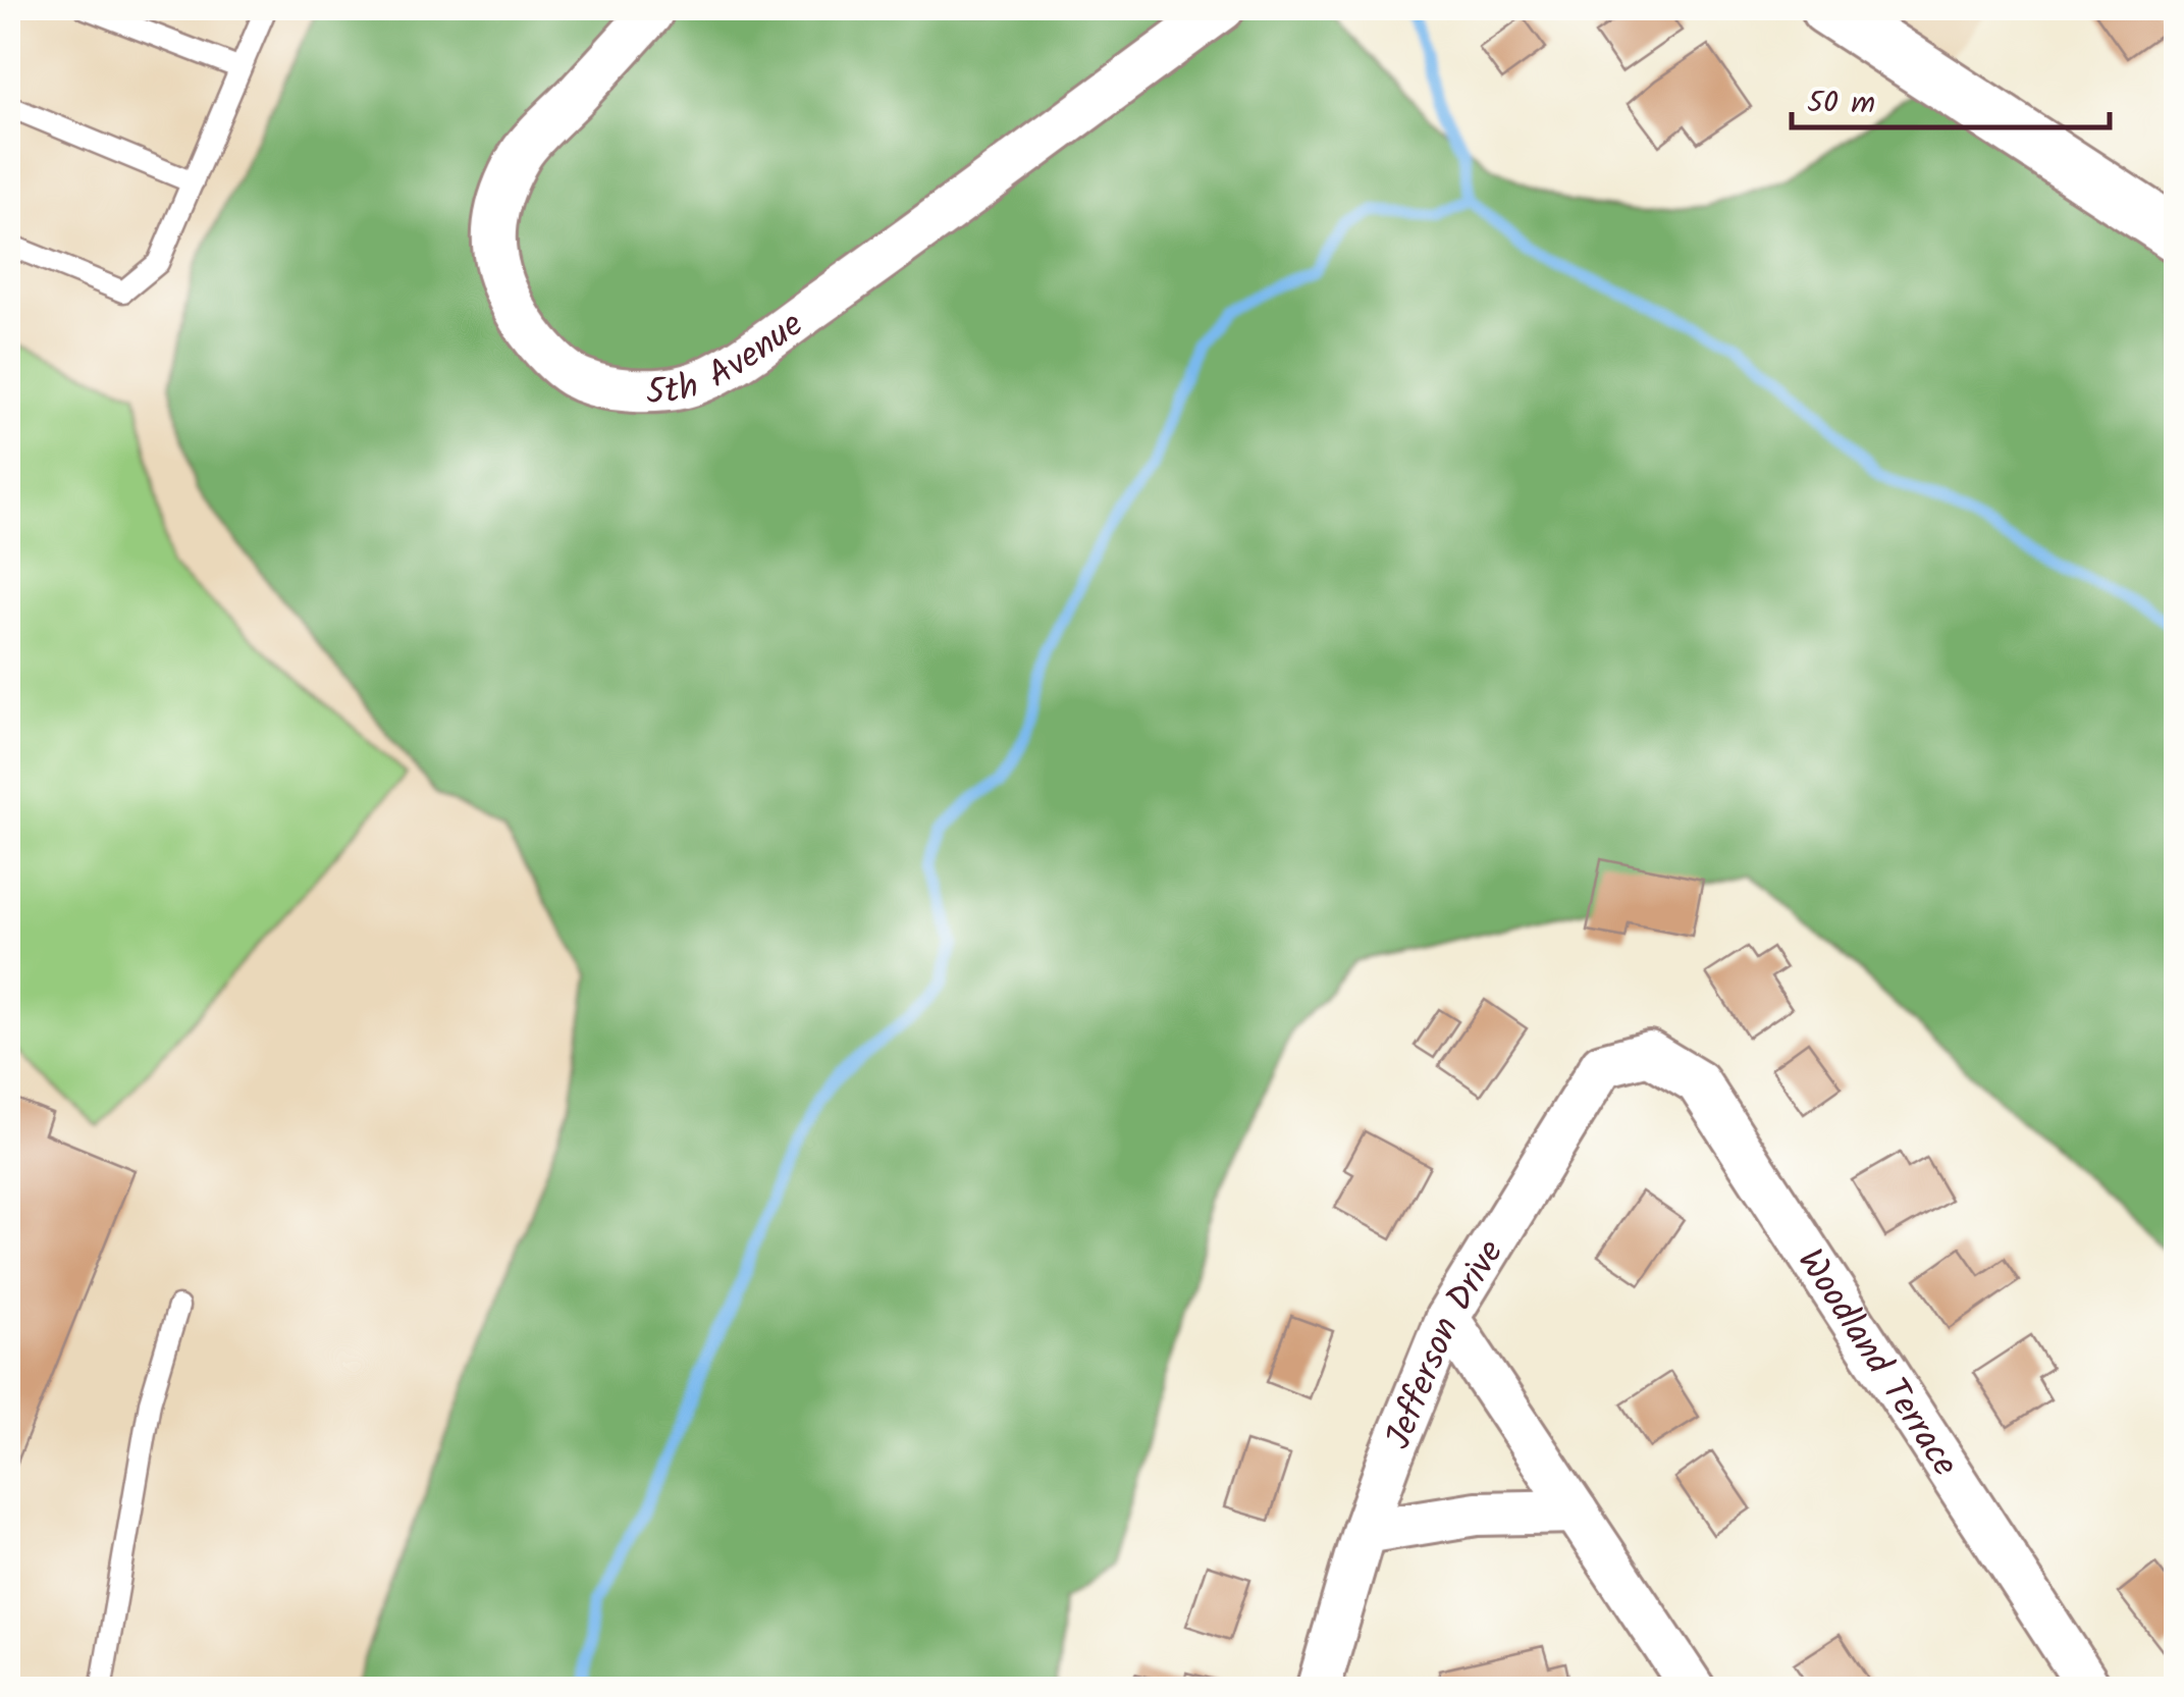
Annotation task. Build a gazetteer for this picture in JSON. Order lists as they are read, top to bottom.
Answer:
{
  "streets": {
    "street": ["5th Avenue", "Jefferson Drive", "Woodland Terrace"]
  },
  "crossings": [
    ["Jefferson Drive", "Woodland Terrace"]
  ],
  "scale_bar": "50 m"
}
